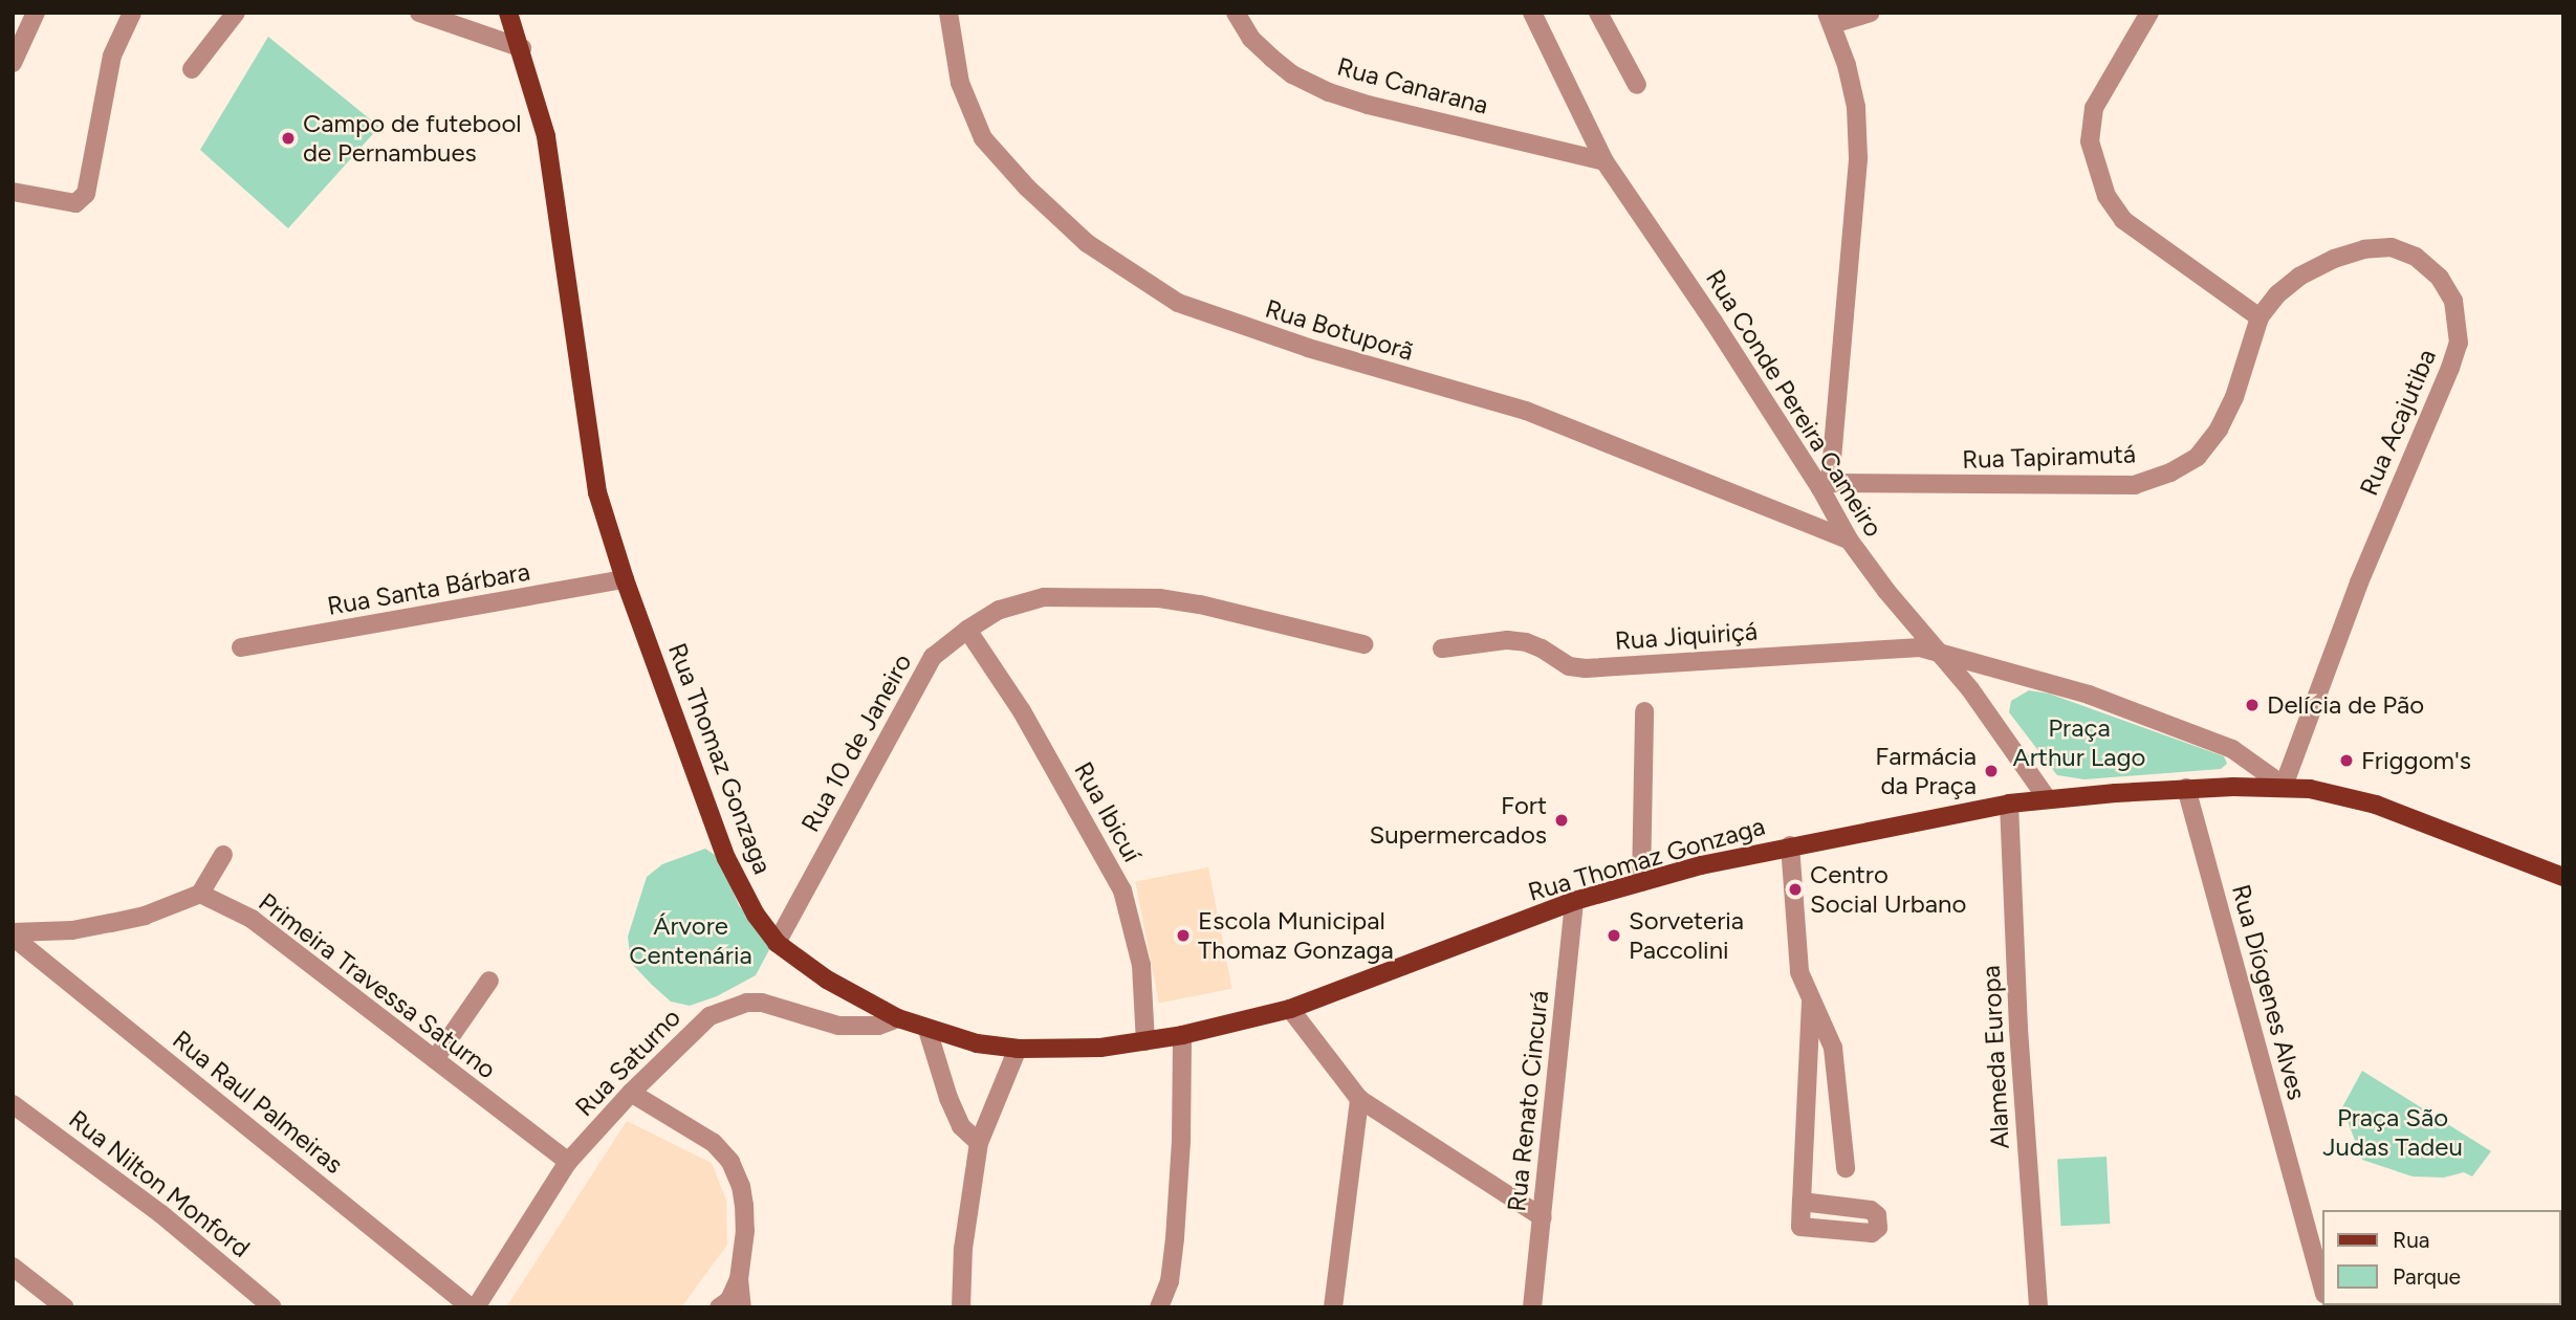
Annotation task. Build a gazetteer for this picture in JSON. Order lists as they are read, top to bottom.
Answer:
{
  "streets": {
    "main road": ["Rua Thomaz Gonzaga"],
    "street": [
      "Rua Canarana",
      "Rua Botuporã",
      "Rua Conde Pereira Cameiro",
      "Rua Acajutiba",
      "Rua Tapiramutá",
      "Rua Santa Bárbara",
      "Rua Jiquiriçá",
      "Rua 10 de Janeiro",
      "Rua Ibicuí",
      "Primeira Travessa Saturno",
      "Rua Díogenes Alves",
      "Alameda Europa",
      "Rua Saturno",
      "Rua Renato Cincurá",
      "Rua Raul Palmeiras",
      "Rua Nilton Monford"
    ]
  },
  "crossings": [
    ["Rua Canarana", "Rua Conde Pereira Cameiro"],
    ["Rua Botuporã", "Rua Conde Pereira Cameiro"],
    ["Rua Conde Pereira Cameiro", "Rua Tapiramutá"],
    ["Rua Conde Pereira Cameiro", "Rua Jiquiriçá"],
    ["Rua Conde Pereira Cameiro", "Rua Thomaz Gonzaga"],
    ["Rua Acajutiba", "Rua Tapiramutá"],
    ["Rua Acajutiba", "Rua Thomaz Gonzaga"],
    ["Rua Santa Bárbara", "Rua Thomaz Gonzaga"],
    ["Rua 10 de Janeiro", "Rua Thomaz Gonzaga"],
    ["Rua 10 de Janeiro", "Rua Ibicuí"],
    ["Rua Thomaz Gonzaga", "Rua Ibicuí"],
    ["Rua Thomaz Gonzaga", "Rua Díogenes Alves"],
    ["Rua Thomaz Gonzaga", "Alameda Europa"],
    ["Rua Thomaz Gonzaga", "Rua Saturno"],
    ["Rua Thomaz Gonzaga", "Rua Renato Cincurá"],
    ["Primeira Travessa Saturno", "Rua Saturno"],
    ["Rua Saturno", "Rua Raul Palmeiras"]
  ],
  "parks": ["Praça Arthur Lago", "Árvore Centenária", "Praça São Judas Tadeu"],
  "places": [
    "Campo de futebool de Pernambues",
    "Delícia de Pão",
    "Friggom's",
    "Farmácia da Praça",
    "Fort Supermercados",
    "Centro Social Urbano",
    "Escola Municipal Thomaz Gonzaga",
    "Sorveteria Paccolini"
  ],
  "legend": ["Rua", "Parque"]
}
